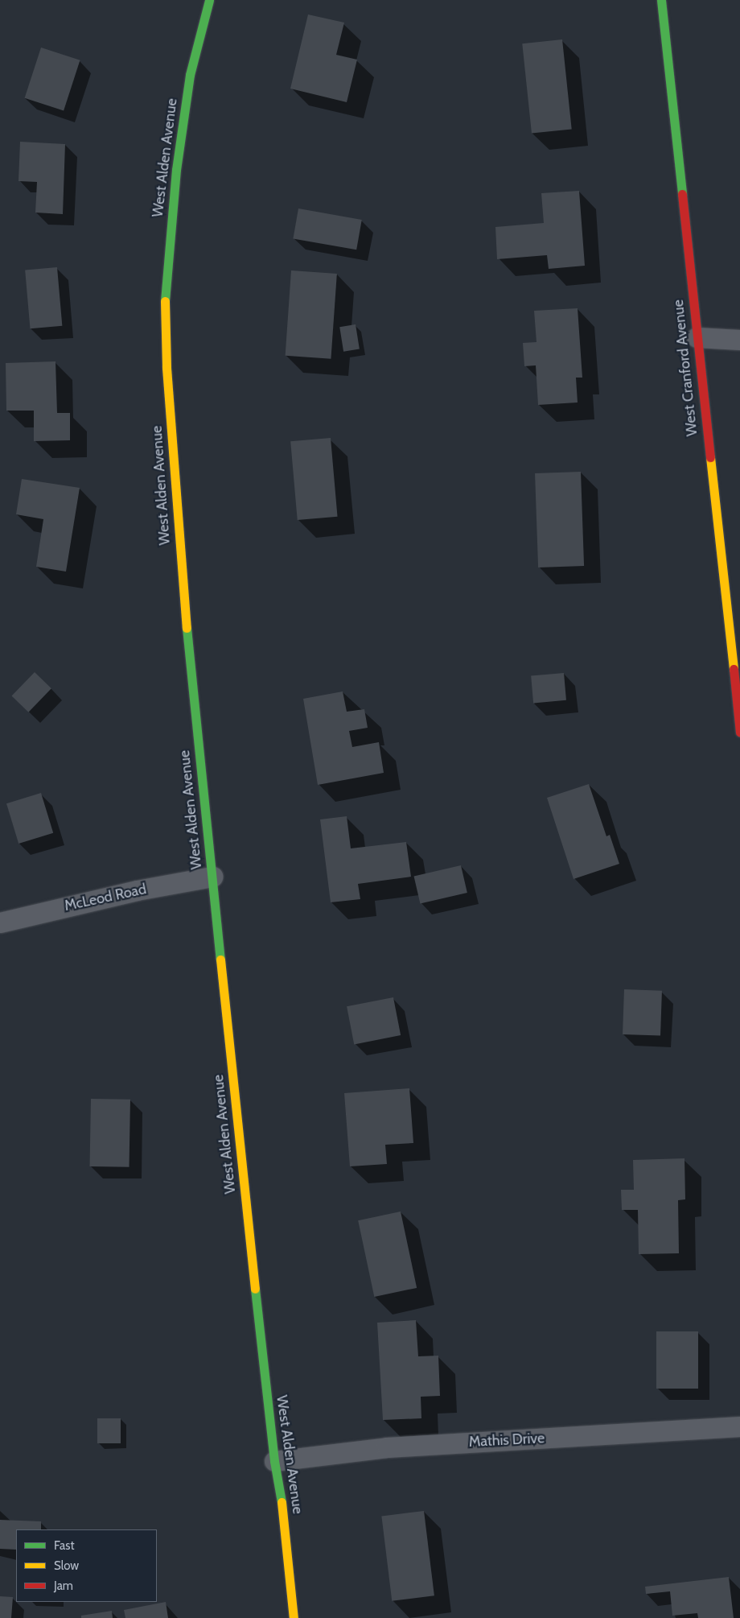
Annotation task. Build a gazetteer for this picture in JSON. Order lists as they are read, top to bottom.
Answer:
{
  "streets": {
    "street": [
      "West Alden Avenue",
      "West Cranford Avenue",
      "McLeod Road",
      "Mathis Drive"
    ]
  },
  "crossings": [
    ["West Alden Avenue", "McLeod Road"],
    ["West Alden Avenue", "Mathis Drive"]
  ],
  "legend": ["Fast", "Slow", "Jam"]
}
